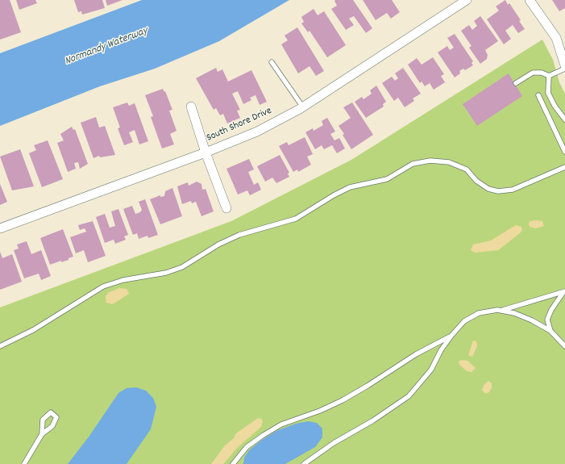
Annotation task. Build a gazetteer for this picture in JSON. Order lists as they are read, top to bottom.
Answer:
{
  "streets": {
    "street": ["South Shore Drive"]
  },
  "water": ["Normandy Waterway"]
}
